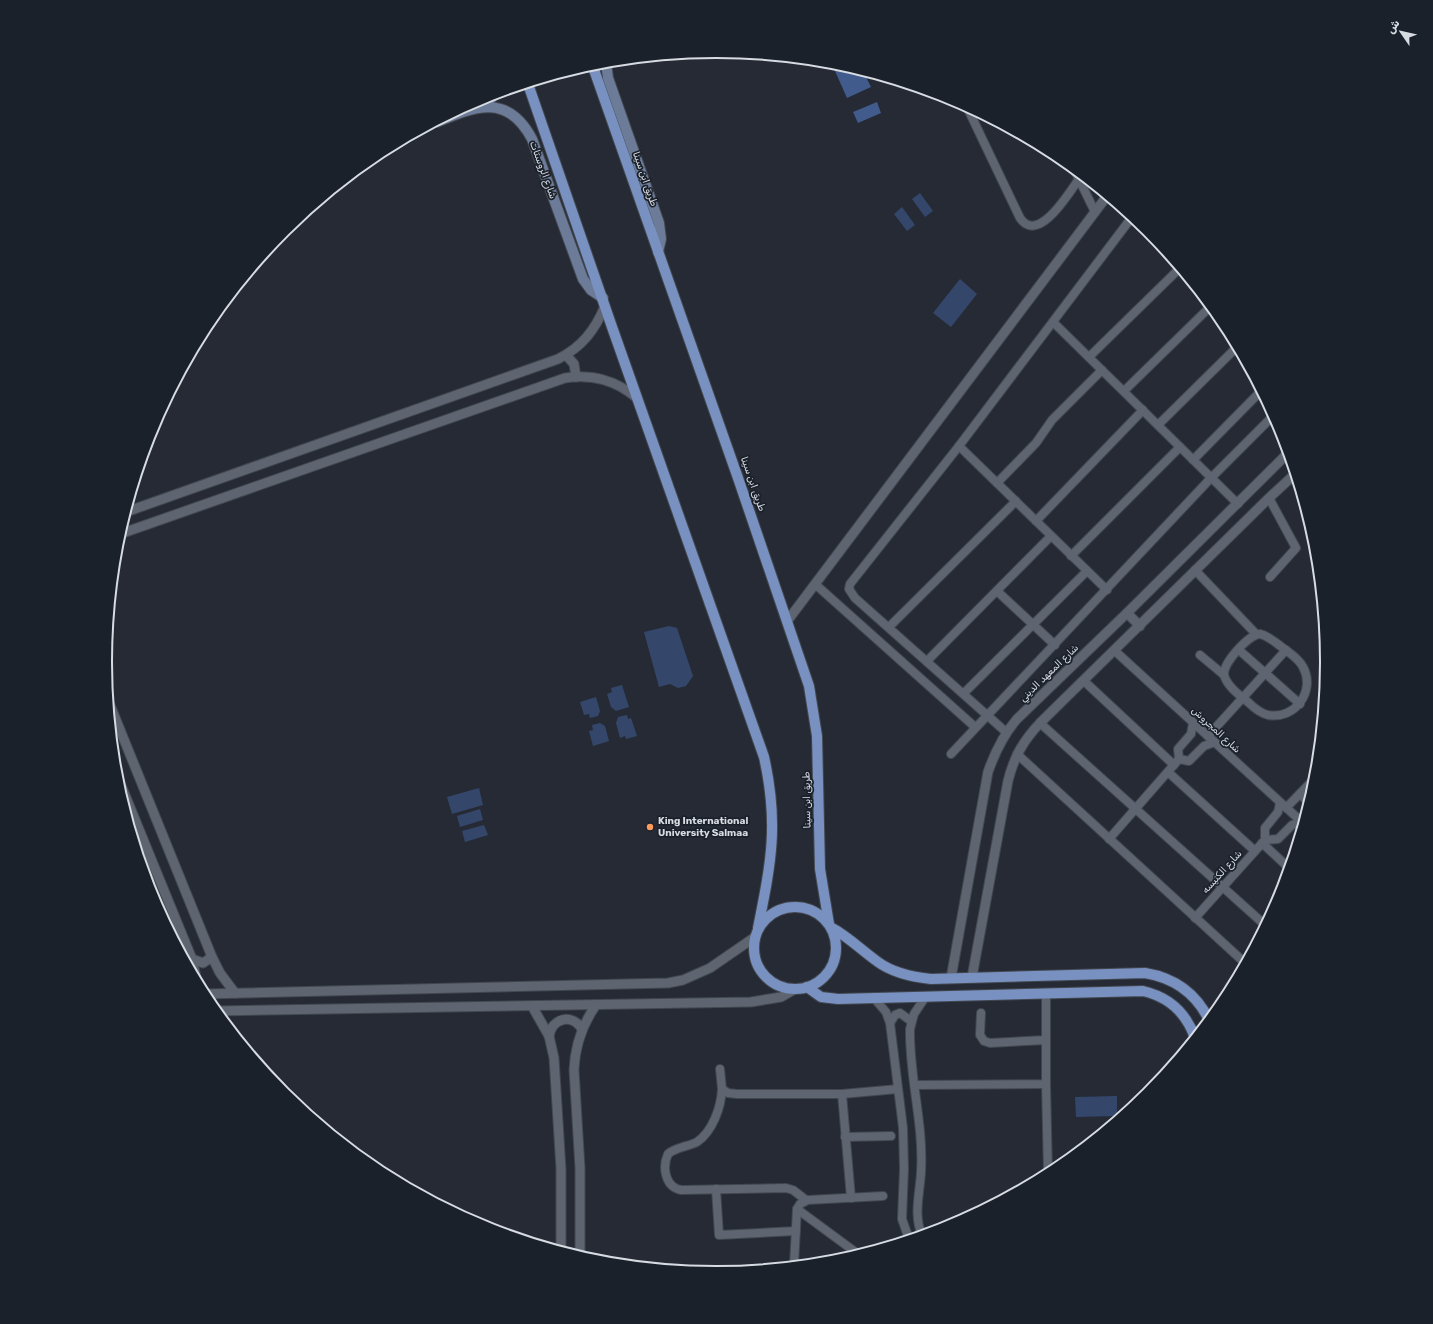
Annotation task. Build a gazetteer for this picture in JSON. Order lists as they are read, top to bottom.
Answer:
{
  "streets": {
    "main road": ["شارع الروستات", "طريق ابن سينا"],
    "street": ["شارع المعهد الديني", "شارع المجروش", "شارع الكنيسه"]
  },
  "crossings": [
    ["شارع المجروش", "شارع الكنيسه"]
  ],
  "places": ["King International University Salmaa"],
  "north": "top left"
}
